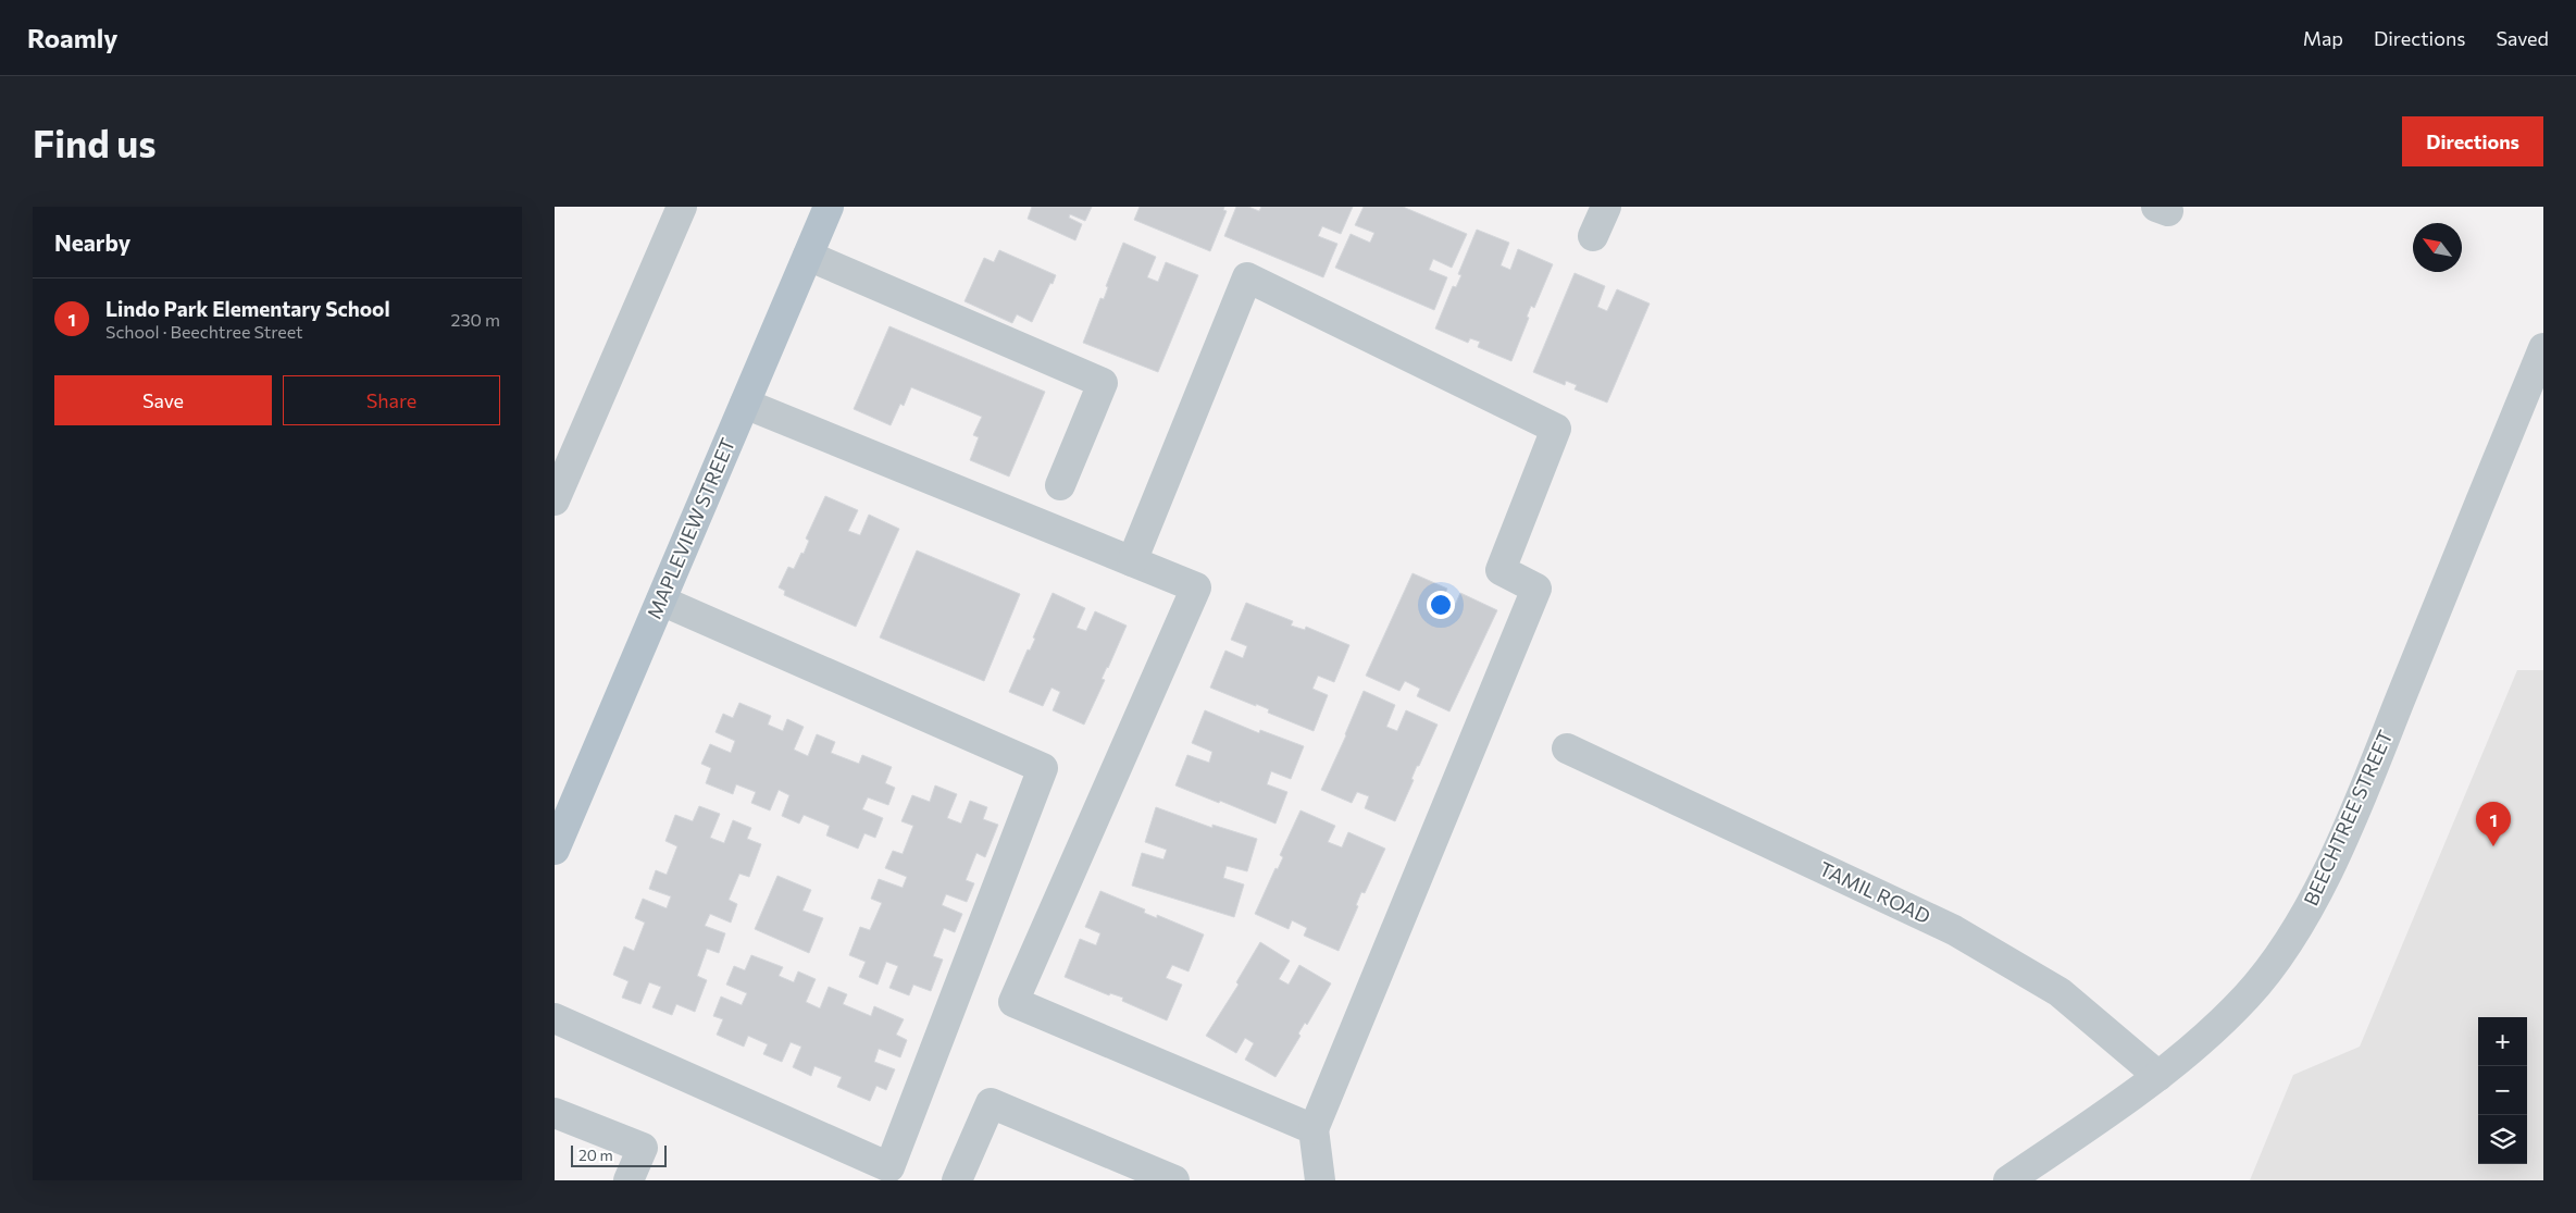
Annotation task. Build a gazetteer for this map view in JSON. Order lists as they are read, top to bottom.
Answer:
{
  "streets": {
    "main road": ["MAPLEVIEW STREET"],
    "street": ["BEECHTREE STREET", "TAMIL ROAD"]
  },
  "crossings": [
    ["BEECHTREE STREET", "TAMIL ROAD"]
  ],
  "scale_bar": "20 m",
  "north": "top left",
  "page": {
    "header": "Roamly",
    "nav": ["Map", "Directions", "Saved"],
    "buttons": [
      "Directions",
      ["Save", "Share"]
    ],
    "title": "Find us",
    "heading": "Nearby",
    "list": [
      {
        "mark": "1",
        "name": "Lindo Park Elementary School",
        "note": "School · Beechtree Street",
        "value": "230 m"
      }
    ],
    "pins": "1",
    "map_buttons": ["+", "−"],
    "scale": "20 m"
  }
}
